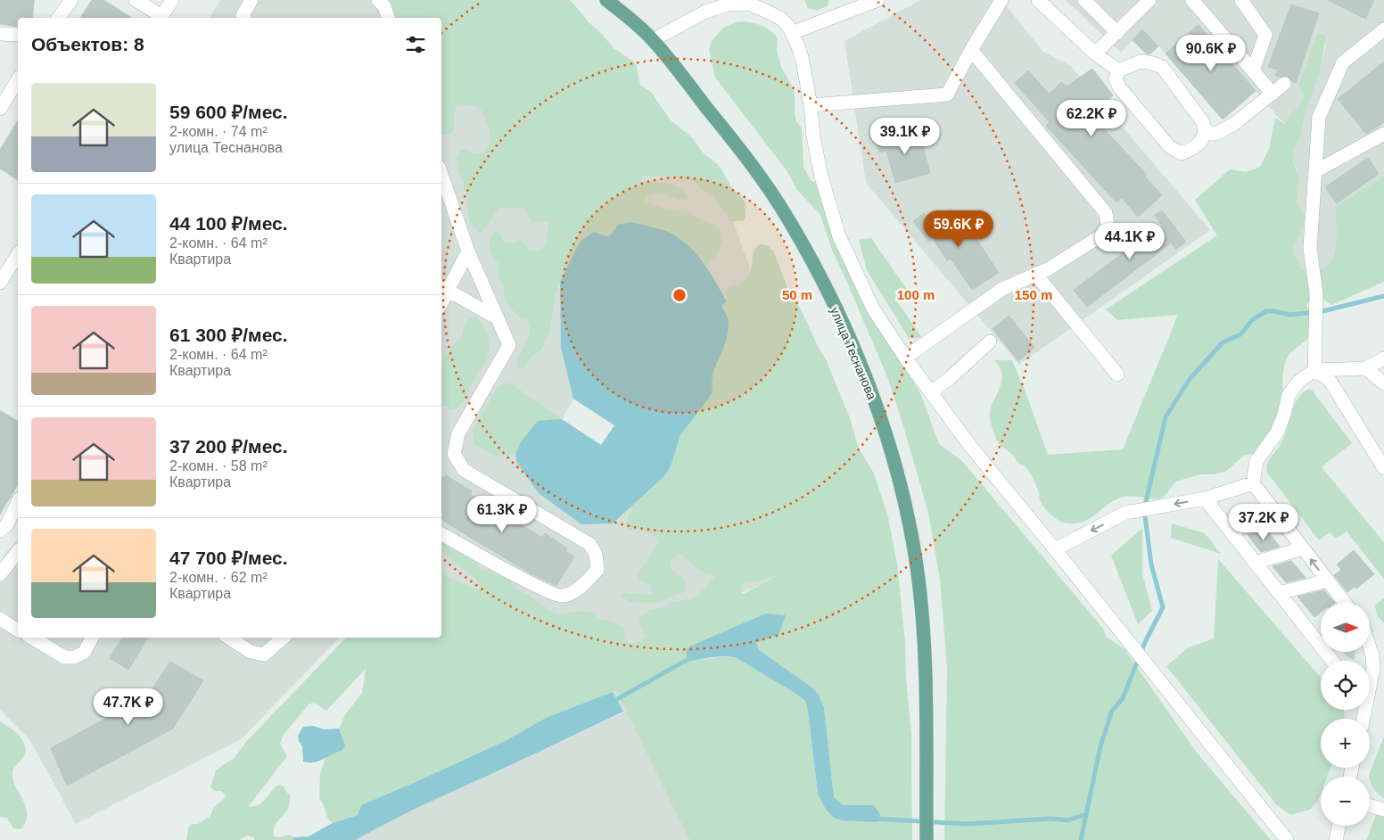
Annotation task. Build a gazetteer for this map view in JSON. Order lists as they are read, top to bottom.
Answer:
{
  "streets": {
    "main road": ["улица Теснанова"]
  },
  "north": "right",
  "page": {
    "heading": "Объектов: 8",
    "price": [
      "90.6K ₽",
      "62.2K ₽",
      "39.1K ₽",
      "59.6K ₽",
      "44.1K ₽",
      "61.3K ₽",
      "37.2K ₽",
      "47.7K ₽"
    ],
    "list": [
      {
        "name": "59 600 ₽/мес.",
        "note": "2-комн. · 74 m² · улица Теснанова"
      },
      {
        "name": "44 100 ₽/мес.",
        "note": "2-комн. · 64 m² · Квартира"
      },
      {
        "name": "61 300 ₽/мес.",
        "note": "2-комн. · 64 m² · Квартира"
      },
      {
        "name": "37 200 ₽/мес.",
        "note": "2-комн. · 58 m² · Квартира"
      },
      {
        "name": "47 700 ₽/мес.",
        "note": "2-комн. · 62 m² · Квартира"
      }
    ],
    "map_buttons": ["+", "−"]
  },
  "rings": ["50 m", "100 m", "150 m"]
}
